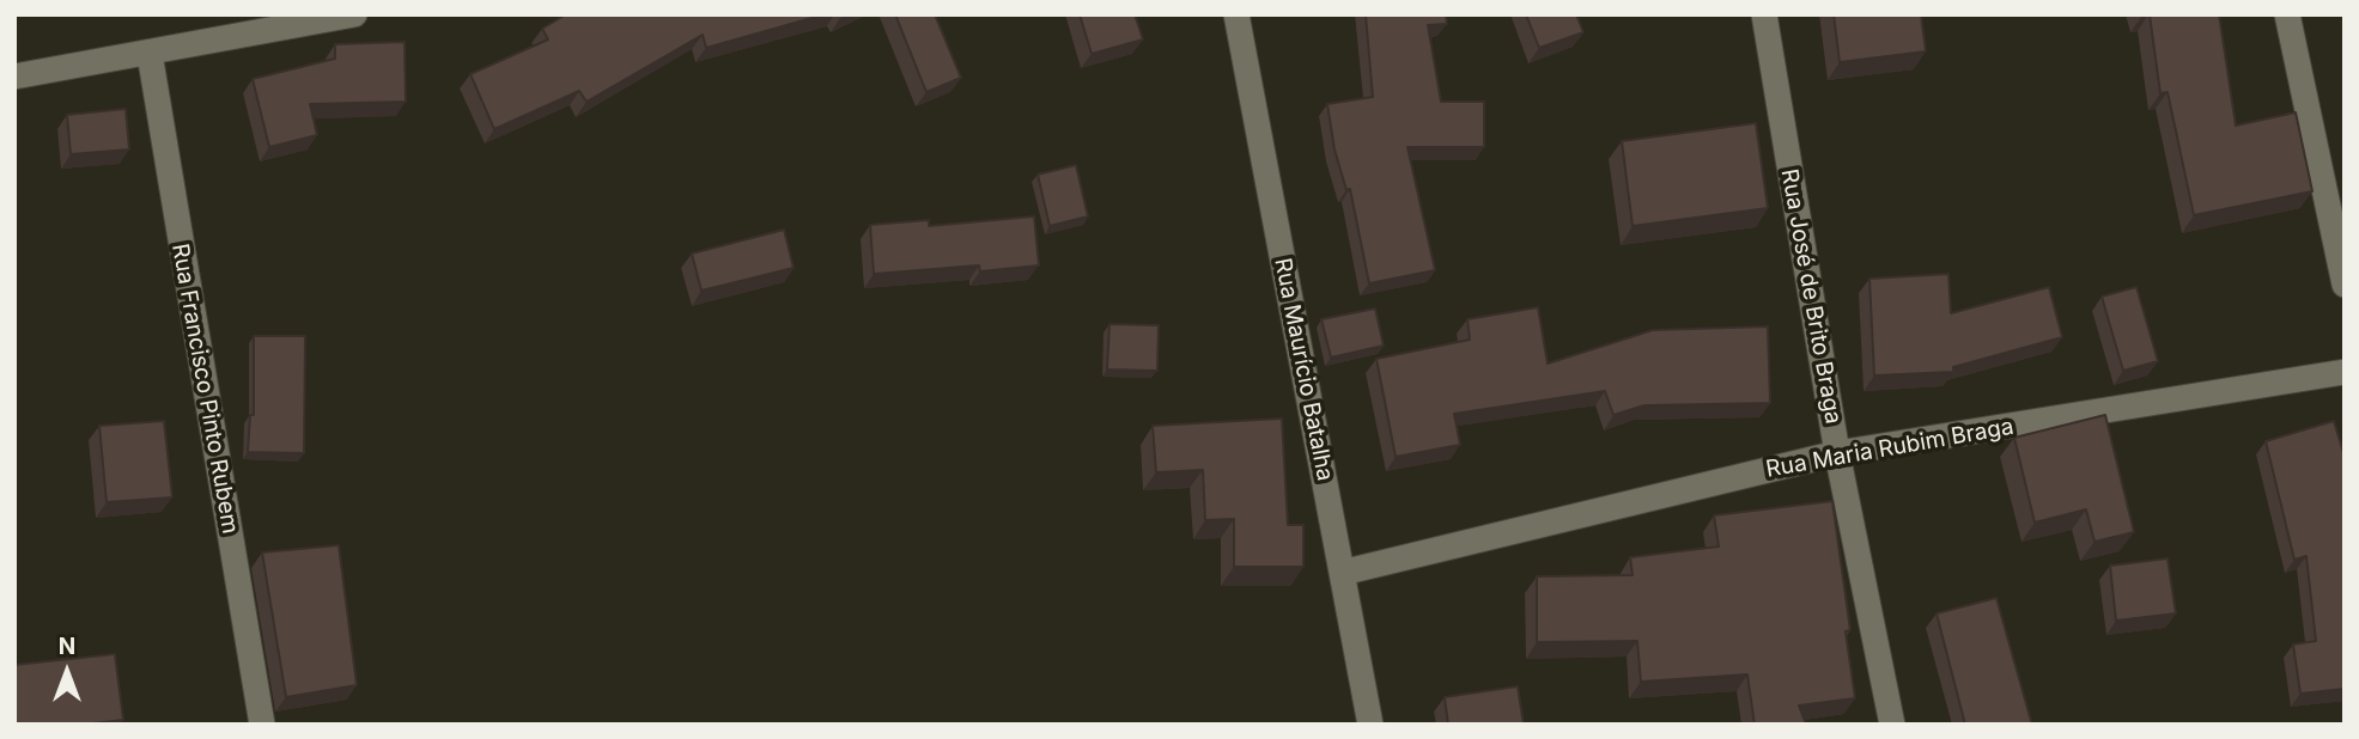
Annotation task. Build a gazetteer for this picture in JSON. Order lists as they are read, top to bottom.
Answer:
{
  "streets": {
    "street": [
      "Rua José de Brito Braga",
      "Rua Maurício Batalha",
      "Rua Francisco Pinto Rubem",
      "Rua Maria Rubim Braga"
    ]
  },
  "crossings": [
    ["Rua José de Brito Braga", "Rua Maria Rubim Braga"],
    ["Rua Maurício Batalha", "Rua Maria Rubim Braga"]
  ],
  "north": "top"
}
